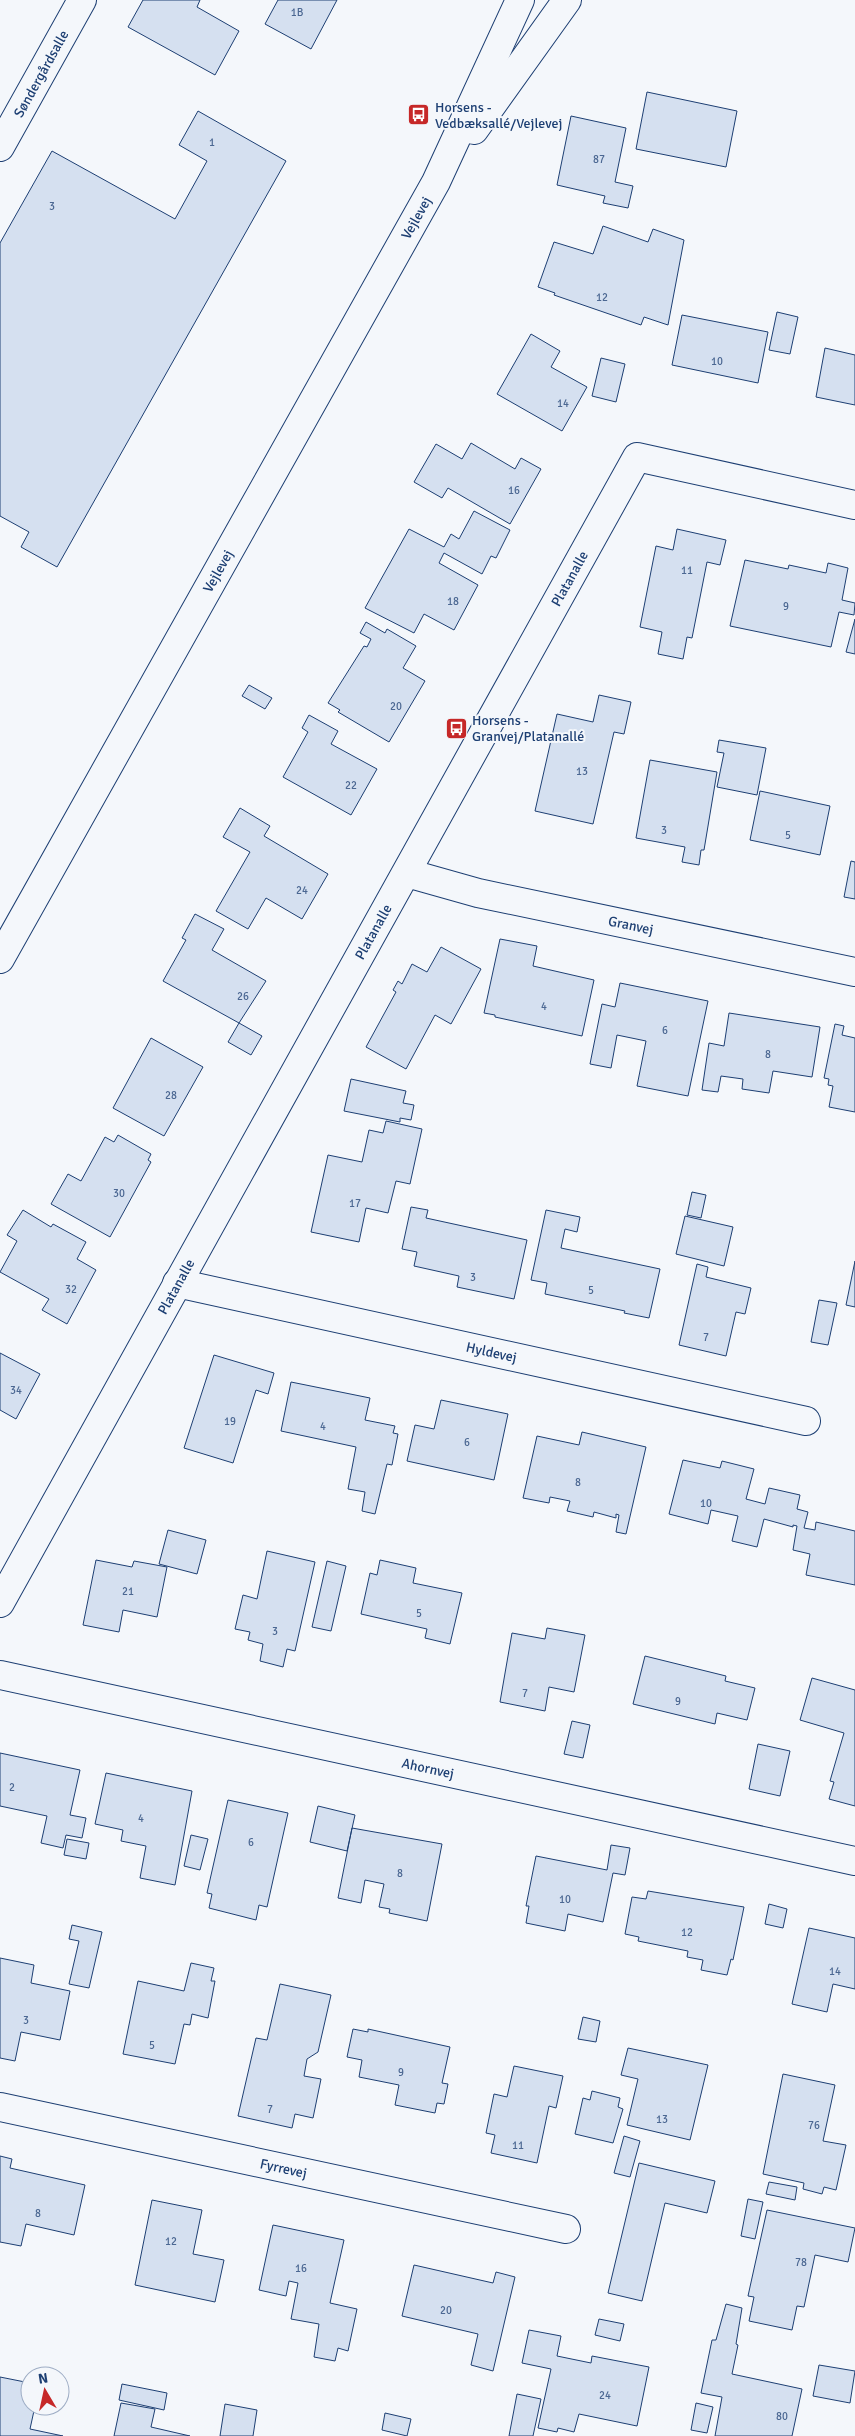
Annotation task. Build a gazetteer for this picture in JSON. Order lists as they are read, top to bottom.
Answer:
{
  "streets": {
    "street": [
      "Søndergårdsalle",
      "Vejlevej",
      "Platanalle",
      "Granvej",
      "Hyldevej",
      "Ahornvej",
      "Fyrrevej"
    ]
  },
  "crossings": [
    ["Platanalle", "Granvej"],
    ["Platanalle", "Hyldevej"]
  ],
  "places": {
    "bus stop": ["Horsens - Vedbæksallé/Vejlevej", "Horsens - Granvej/Platanallé"]
  },
  "house_numbers": [
    "1B",
    "1",
    "87",
    "3",
    "12",
    "10",
    "14",
    "16",
    "11",
    "18",
    "9",
    "20",
    "13",
    "22",
    "3",
    "5",
    "24",
    "26",
    "4",
    "6",
    "8",
    "28",
    "30",
    "17",
    "3",
    "32",
    "5",
    "7",
    "34",
    "19",
    "4",
    "6",
    "8",
    "10",
    "21",
    "5",
    "3",
    "7",
    "9",
    "2",
    "4",
    "6",
    "8",
    "10",
    "12",
    "14",
    "3",
    "5",
    "9",
    "7",
    "13",
    "76",
    "11",
    "8",
    "12",
    "78",
    "16",
    "20",
    "24",
    "80"
  ],
  "north": "top"
}
